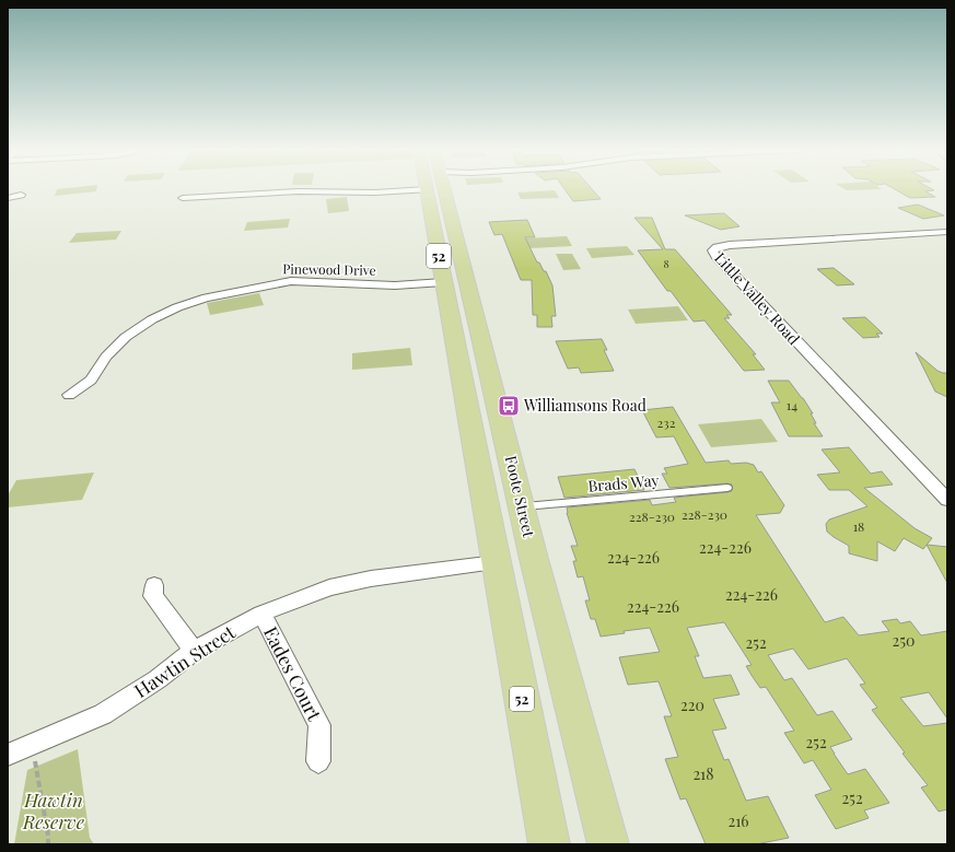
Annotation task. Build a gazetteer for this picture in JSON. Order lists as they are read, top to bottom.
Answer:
{
  "streets": {
    "main road": ["52", "Foote Street"],
    "street": [
      "Pinewood Drive",
      "Little Valley Road",
      "Hawtin Street",
      "Eades Court"
    ],
    "lane": ["Brads Way"]
  },
  "crossings": [
    ["52", "Pinewood Drive"],
    ["52", "Hawtin Street"],
    ["Brads Way", "Foote Street"],
    ["Hawtin Street", "Eades Court"]
  ],
  "parks": ["Hawtin Reserve"],
  "places": {
    "bus stop": ["Williamsons Road"]
  },
  "house_numbers": [
    "8",
    "14",
    "232",
    "228-230",
    "228-230",
    "18",
    "224-226",
    "224-226",
    "224-226",
    "224-226",
    "250",
    "252",
    "220",
    "252",
    "218",
    "252",
    "216"
  ]
}
